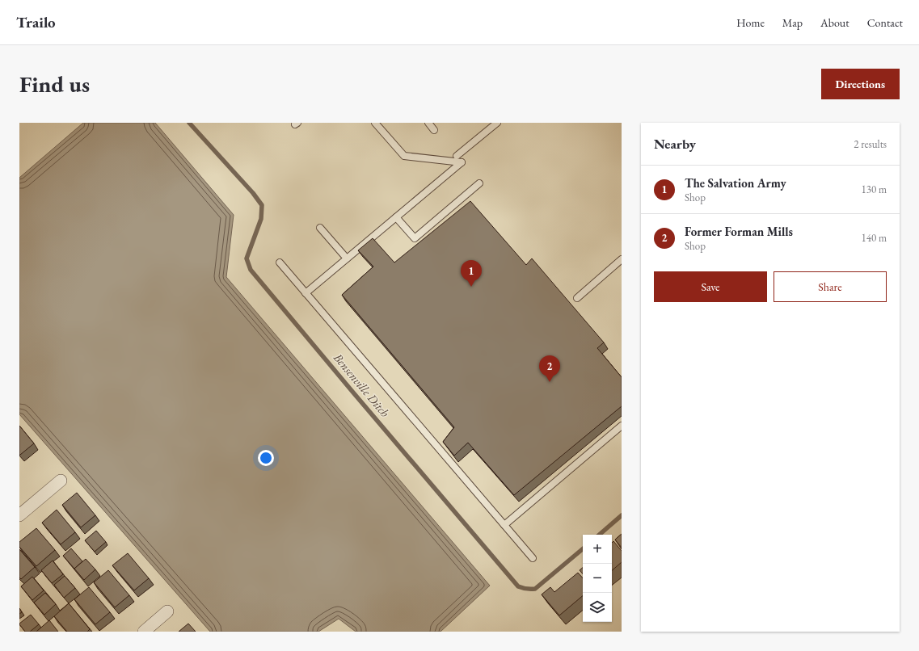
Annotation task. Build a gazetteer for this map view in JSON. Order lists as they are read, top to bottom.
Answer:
{
  "water": ["Bensenville Ditch"],
  "page": {
    "header": "Trailo",
    "nav": [
      "Home",
      "Map",
      "About",
      "Contact"
    ],
    "buttons": [
      "Directions",
      ["Save", "Share"]
    ],
    "title": "Find us",
    "heading": ["Nearby", "2 results"],
    "list": [
      {
        "mark": "1",
        "name": "The Salvation Army",
        "note": "Shop",
        "value": "130 m"
      },
      {
        "mark": "2",
        "name": "Former Forman Mills",
        "note": "Shop",
        "value": "140 m"
      }
    ],
    "pins": ["1", "2"],
    "map_buttons": ["+", "−"]
  }
}
